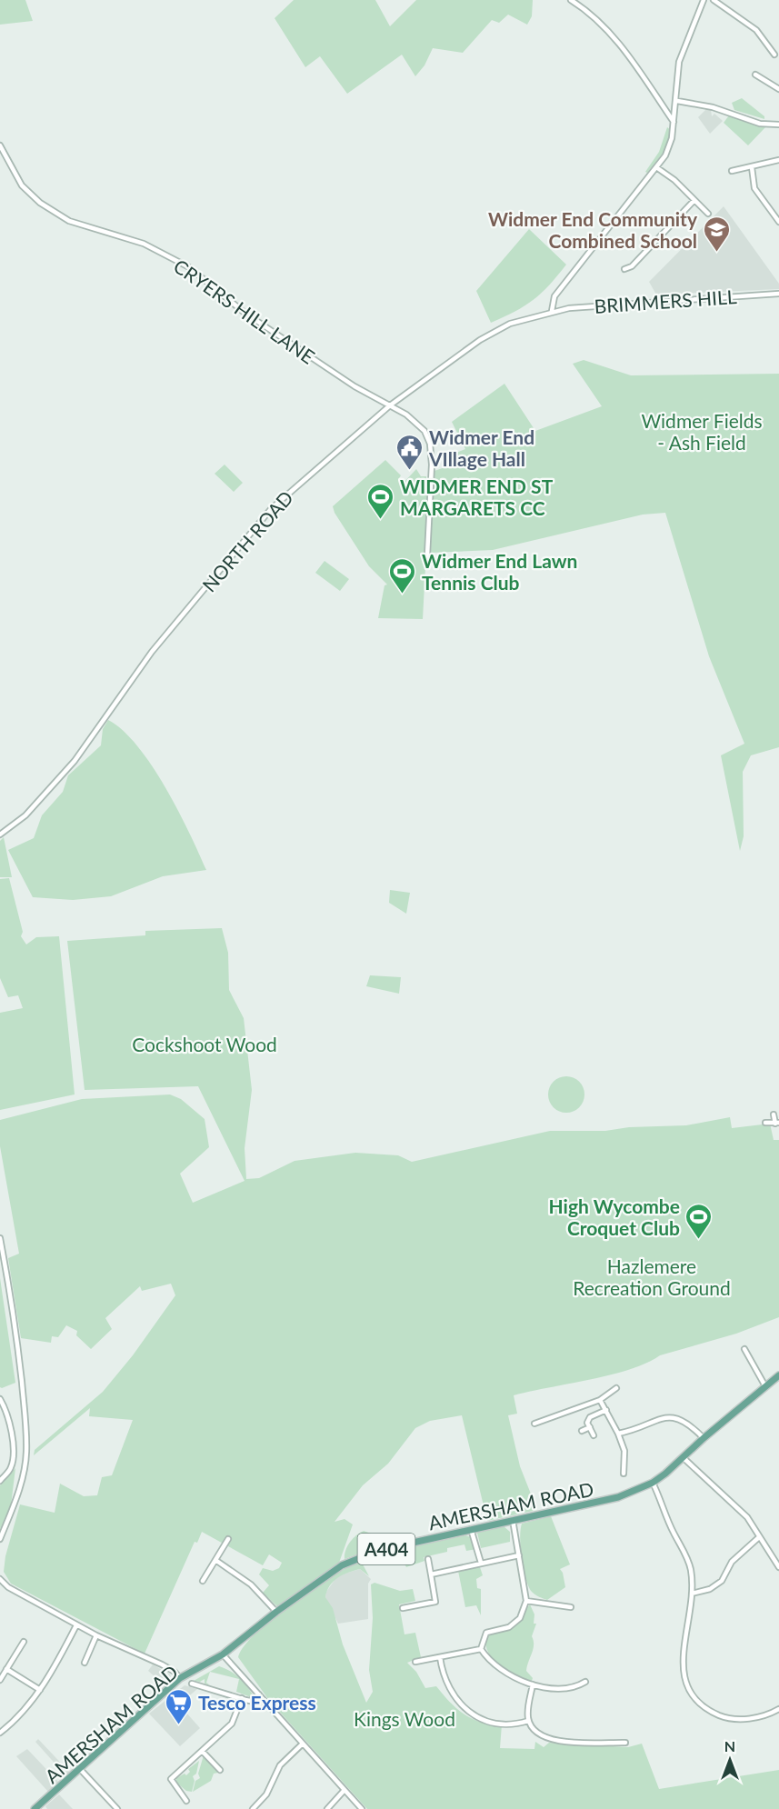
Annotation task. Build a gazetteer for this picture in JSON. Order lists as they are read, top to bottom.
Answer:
{
  "streets": {
    "main road": ["AMERSHAM ROAD", "A404"],
    "street": ["BRIMMERS HILL", "CRYERS HILL LANE", "NORTH ROAD"]
  },
  "crossings": [
    ["BRIMMERS HILL", "NORTH ROAD"],
    ["CRYERS HILL LANE", "NORTH ROAD"]
  ],
  "parks": [
    "Widmer Fields - Ash Field",
    "Cockshoot Wood",
    "Hazlemere Recreation Ground",
    "Kings Wood"
  ],
  "places": {
    "school or university": ["Widmer End Community Combined School"],
    "public building": ["Widmer End VIllage Hall"],
    "sports": ["WIDMER END ST MARGARETS CC", "Widmer End Lawn Tennis Club", "High Wycombe Croquet Club"],
    "supermarket": ["Tesco Express"]
  },
  "north": "top"
}
